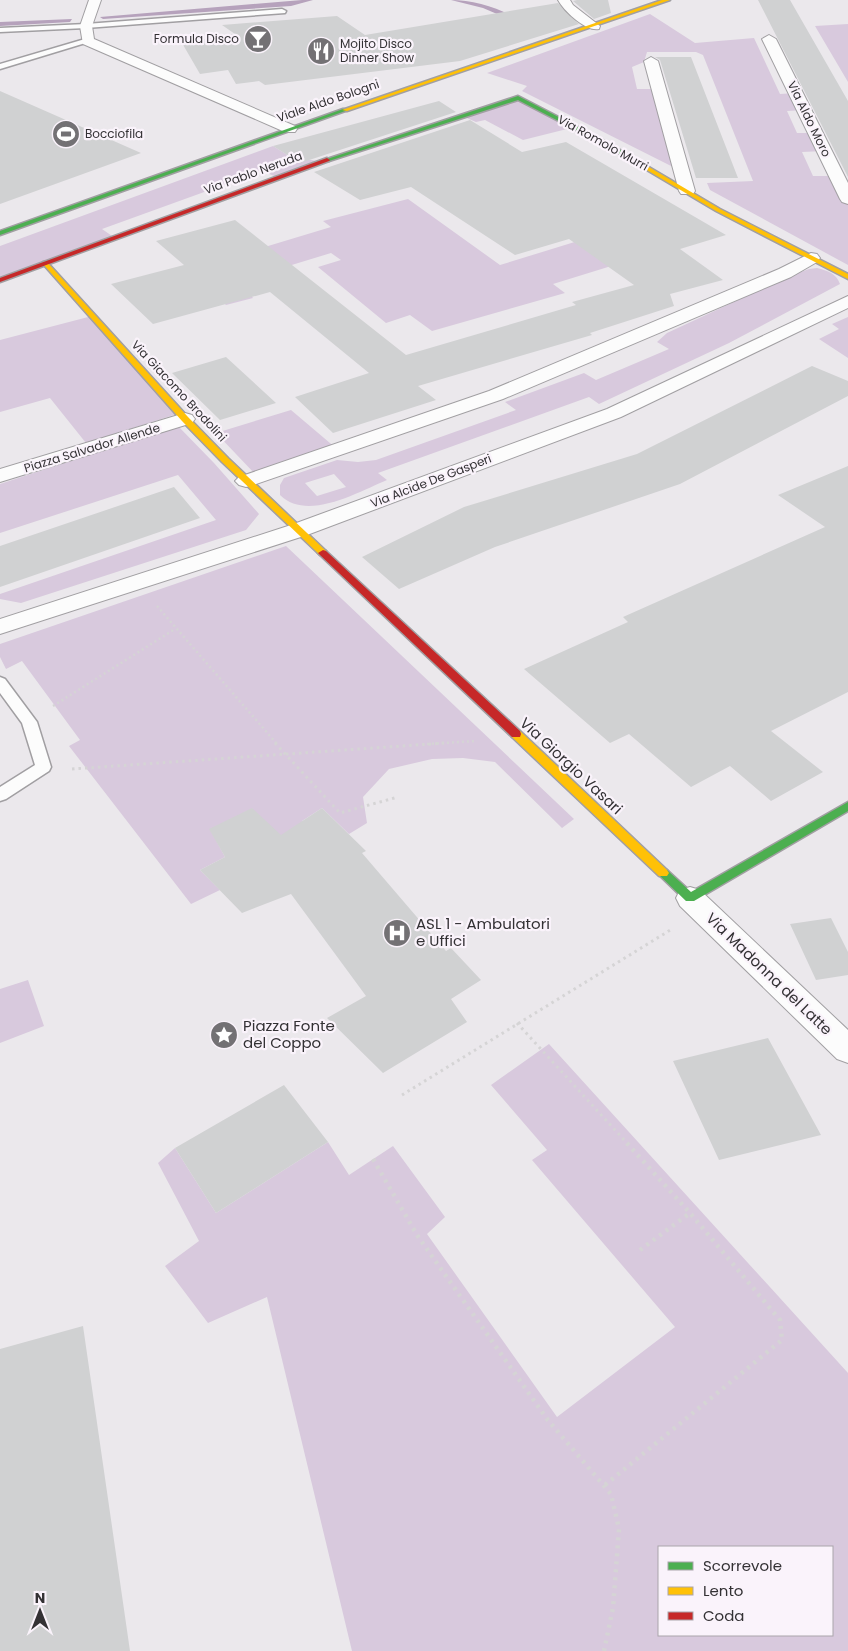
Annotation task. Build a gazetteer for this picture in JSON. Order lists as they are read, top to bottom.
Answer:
{
  "streets": {
    "street": [
      "Viale Aldo Bologni",
      "Via Aldo Moro",
      "Via Romolo Murri",
      "Via Pablo Neruda",
      "Via Giacomo Brodolini",
      "Piazza Salvador Allende",
      "Via Alcide De Gasperi",
      "Via Giorgio Vasari",
      "Via Madonna del Latte"
    ]
  },
  "crossings": [
    ["Via Romolo Murri", "Via Pablo Neruda"],
    ["Via Pablo Neruda", "Via Giacomo Brodolini"],
    ["Via Giacomo Brodolini", "Piazza Salvador Allende"],
    ["Via Giacomo Brodolini", "Via Alcide De Gasperi"],
    ["Via Giacomo Brodolini", "Via Giorgio Vasari"],
    ["Via Alcide De Gasperi", "Via Giorgio Vasari"],
    ["Via Giorgio Vasari", "Via Madonna del Latte"]
  ],
  "places": {
    "bar": ["Formula Disco"],
    "restaurant": ["Mojito Disco Dinner Show"],
    "sports": ["Bocciofila"],
    "hospital": ["ASL 1 - Ambulatori e Uffici"],
    "place": ["Piazza Fonte del Coppo"]
  },
  "legend": ["Scorrevole", "Lento", "Coda"],
  "north": "top"
}
